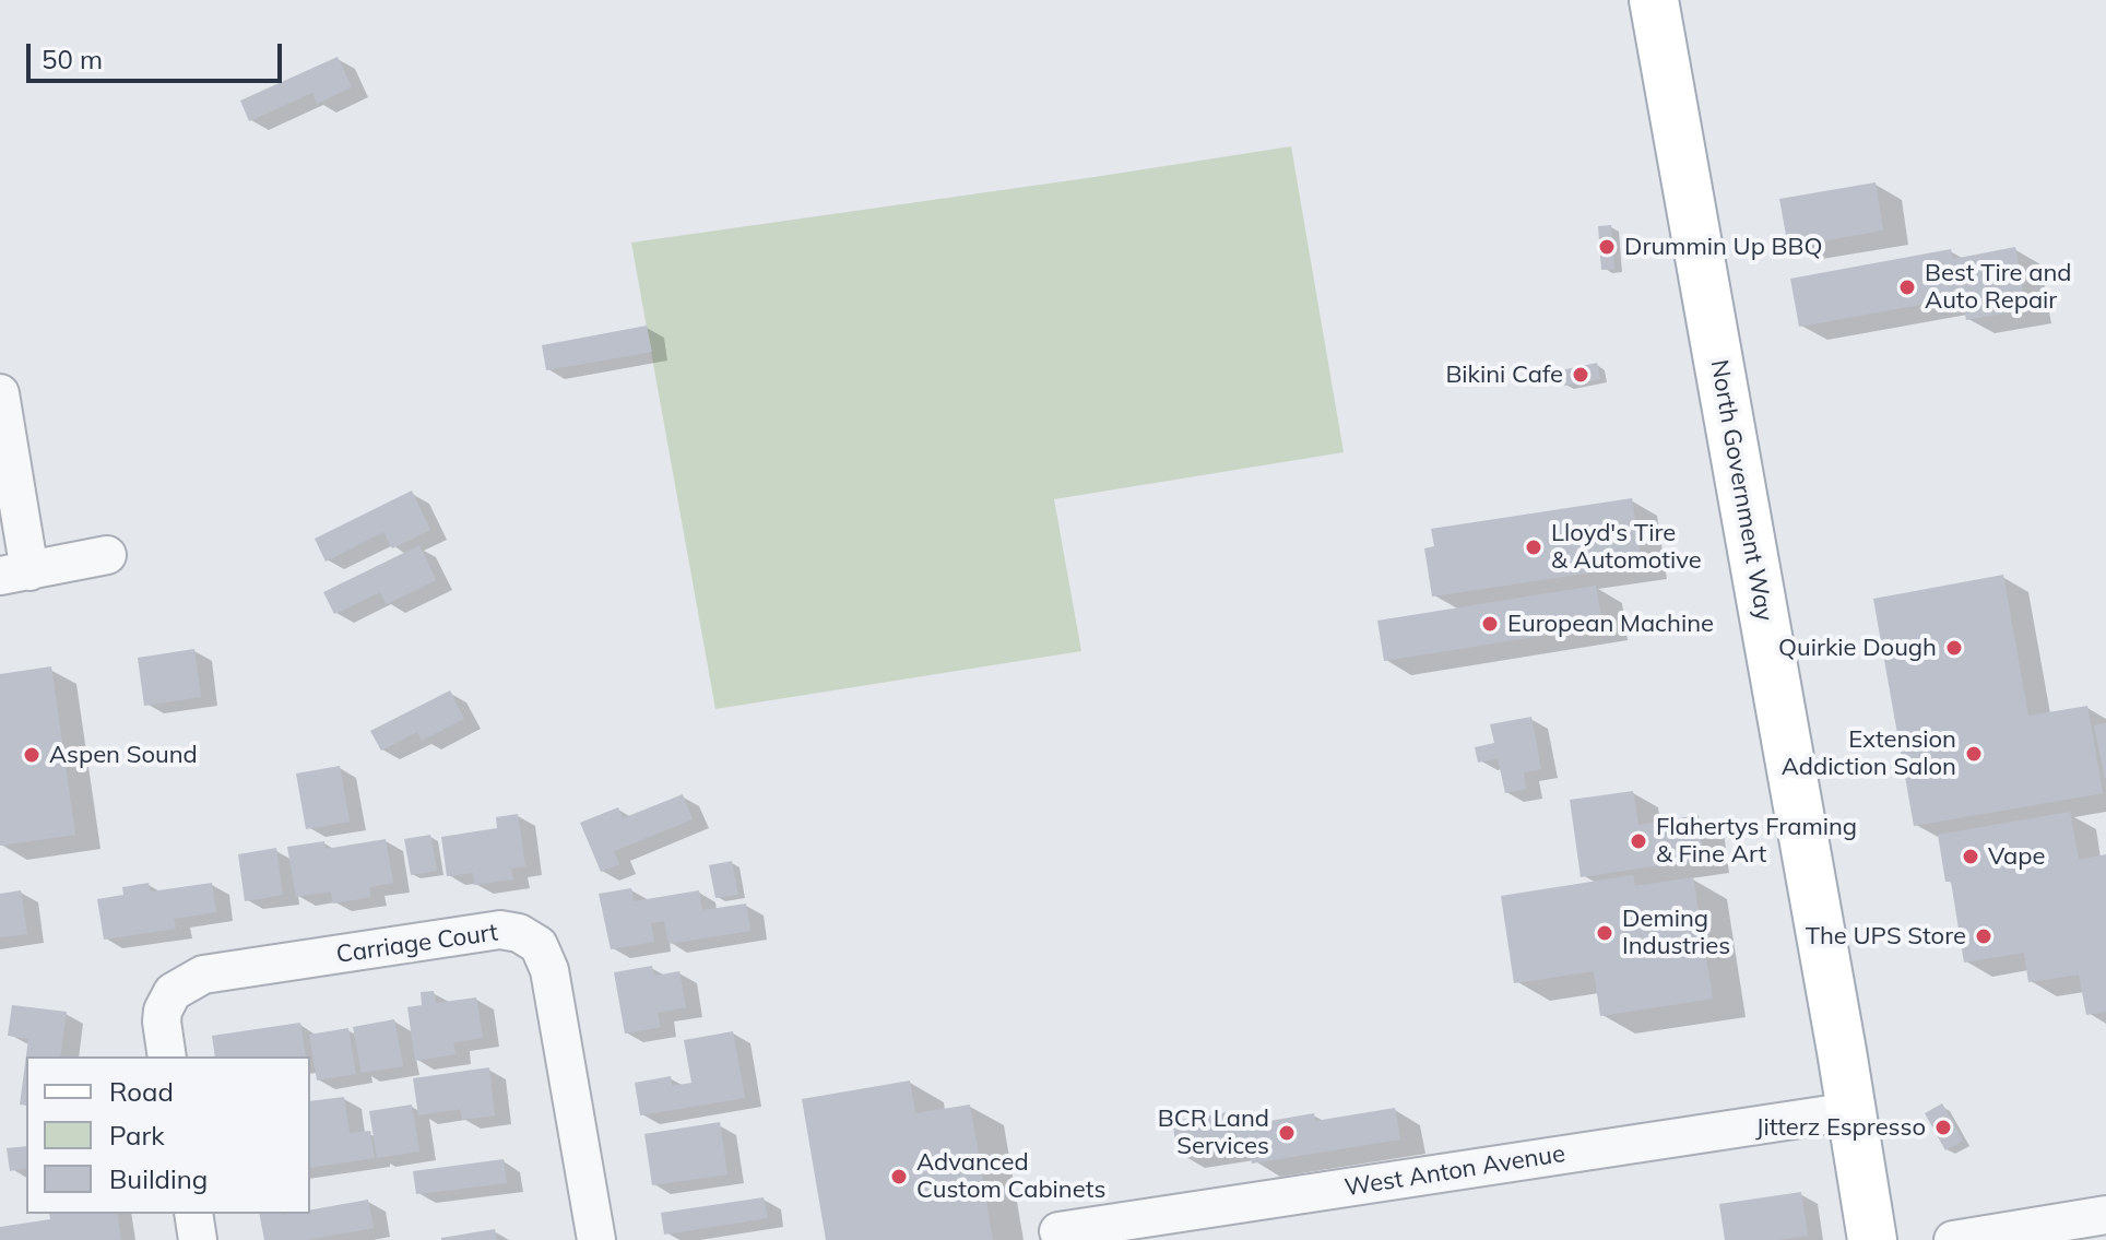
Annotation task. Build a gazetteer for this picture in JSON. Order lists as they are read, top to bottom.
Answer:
{
  "streets": {
    "main road": ["North Government Way"],
    "street": ["Carriage Court", "West Anton Avenue"]
  },
  "crossings": [
    ["North Government Way", "West Anton Avenue"]
  ],
  "places": [
    "Drummin Up BBQ",
    "Best Tire and Auto Repair",
    "Bikini Cafe",
    "Lloyd's Tire & Automotive",
    "European Machine",
    "Quirkie Dough",
    "Extension Addiction Salon",
    "Aspen Sound",
    "Flahertys Framing & Fine Art",
    "Vape",
    "Deming Industries",
    "The UPS Store",
    "Jitterz Espresso",
    "BCR Land Services",
    "Advanced Custom Cabinets"
  ],
  "legend": ["Road", "Park", "Building"],
  "scale_bar": "50 m"
}
